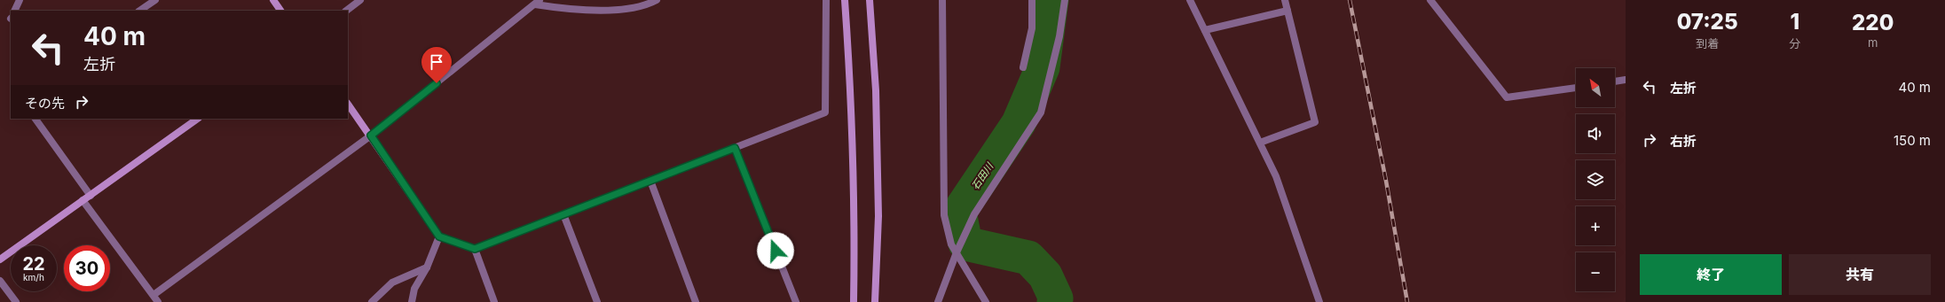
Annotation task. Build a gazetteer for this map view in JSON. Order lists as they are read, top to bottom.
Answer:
{
  "water": ["石田川"],
  "north": "top left",
  "page": {
    "eta": [
      "07:25",
      "到着",
      "1",
      "分",
      "220",
      "m"
    ],
    "turn": ["40 m", "左折"],
    "list": [
      {
        "name": "左折",
        "value": "40 m"
      },
      {
        "name": "右折",
        "value": "150 m"
      }
    ],
    "map_buttons": ["+", "−"],
    "then": "その先",
    "speed": "22 km/h",
    "limit": "30",
    "buttons": ["終了", "共有"]
  }
}
